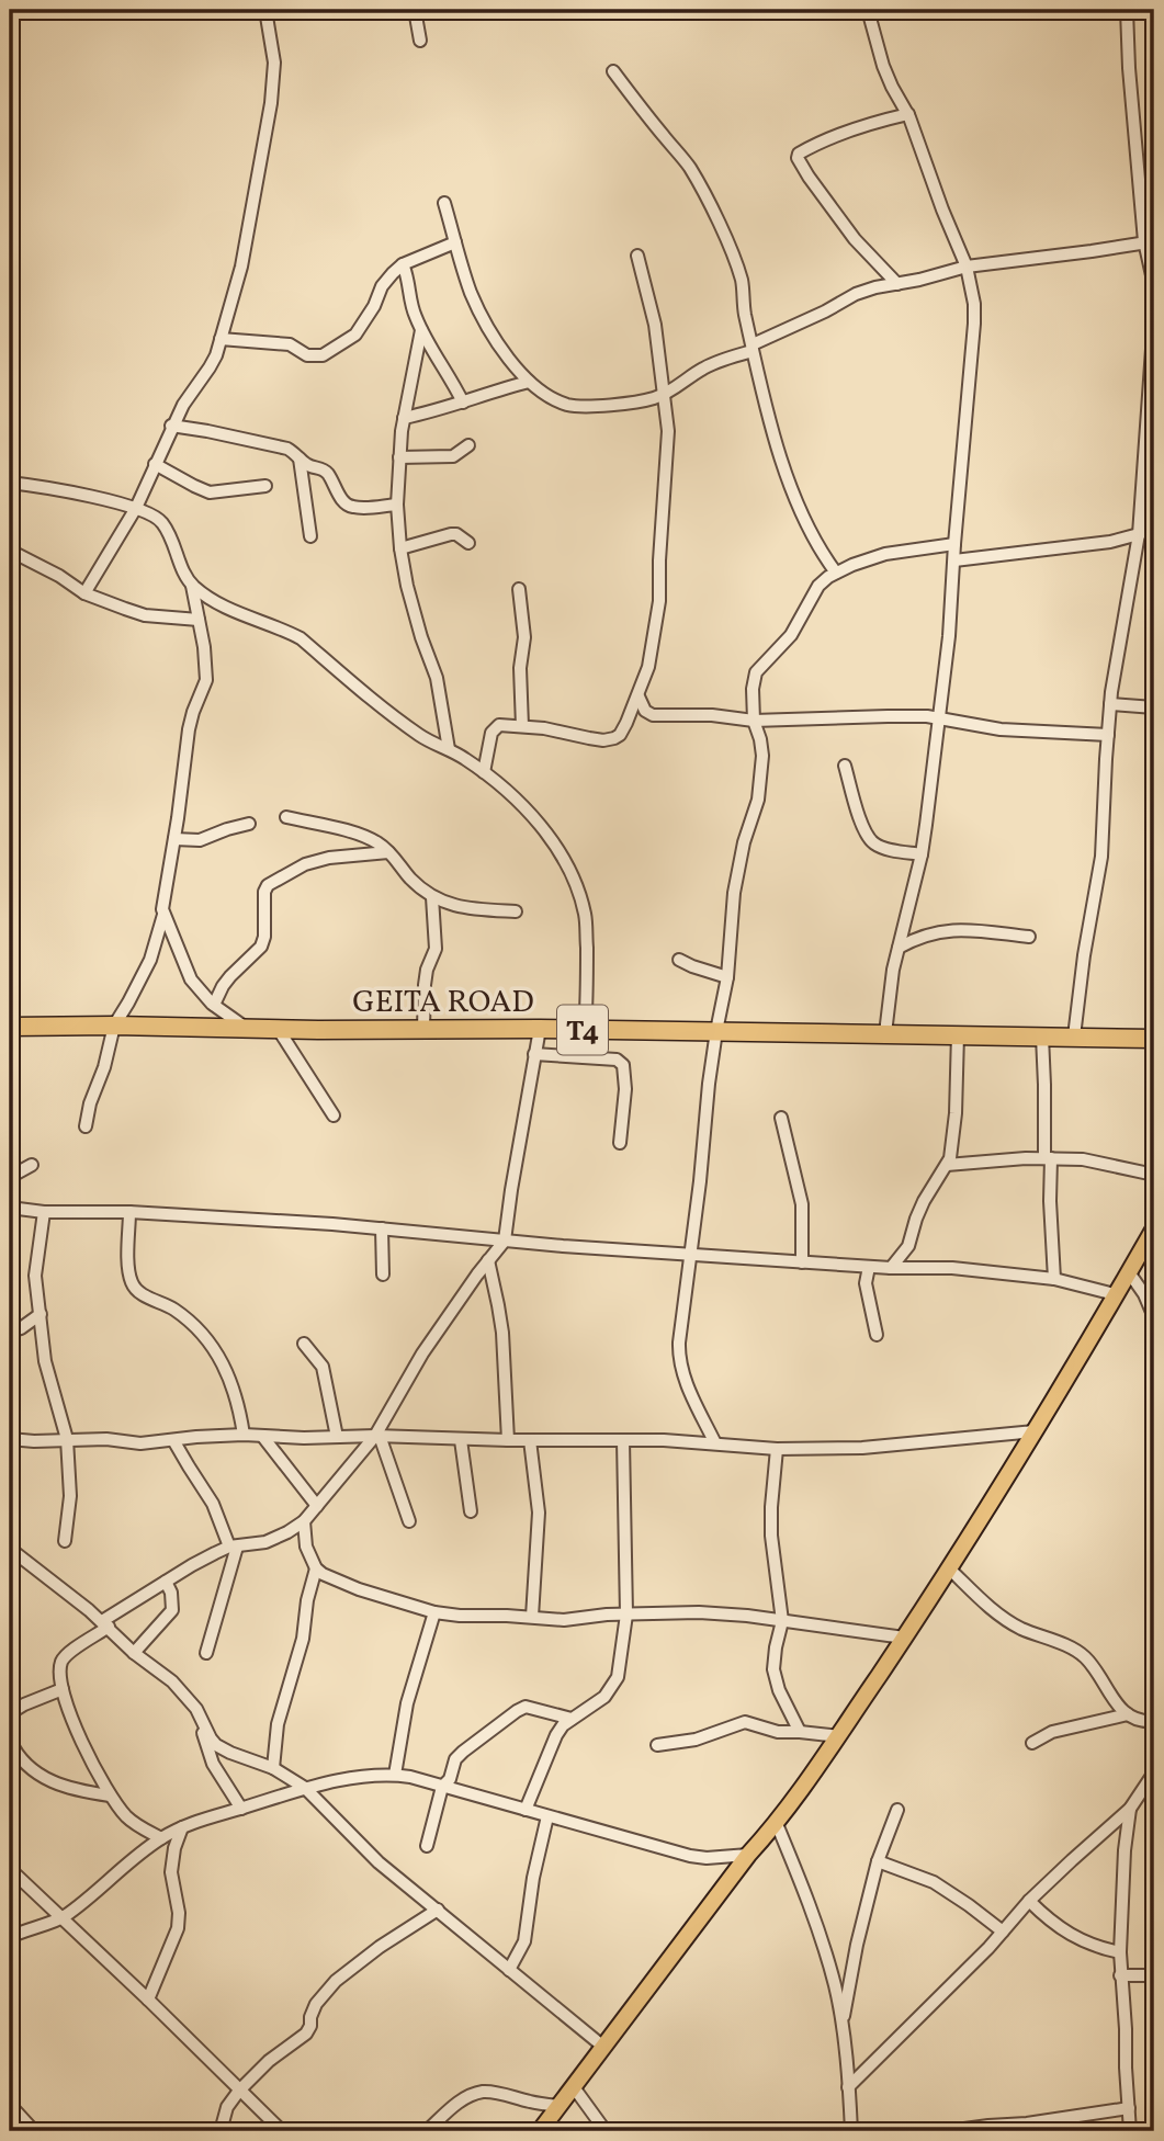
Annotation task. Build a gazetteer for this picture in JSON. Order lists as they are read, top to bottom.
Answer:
{
  "streets": {
    "highway": ["GEITA ROAD", "T4"]
  }
}
